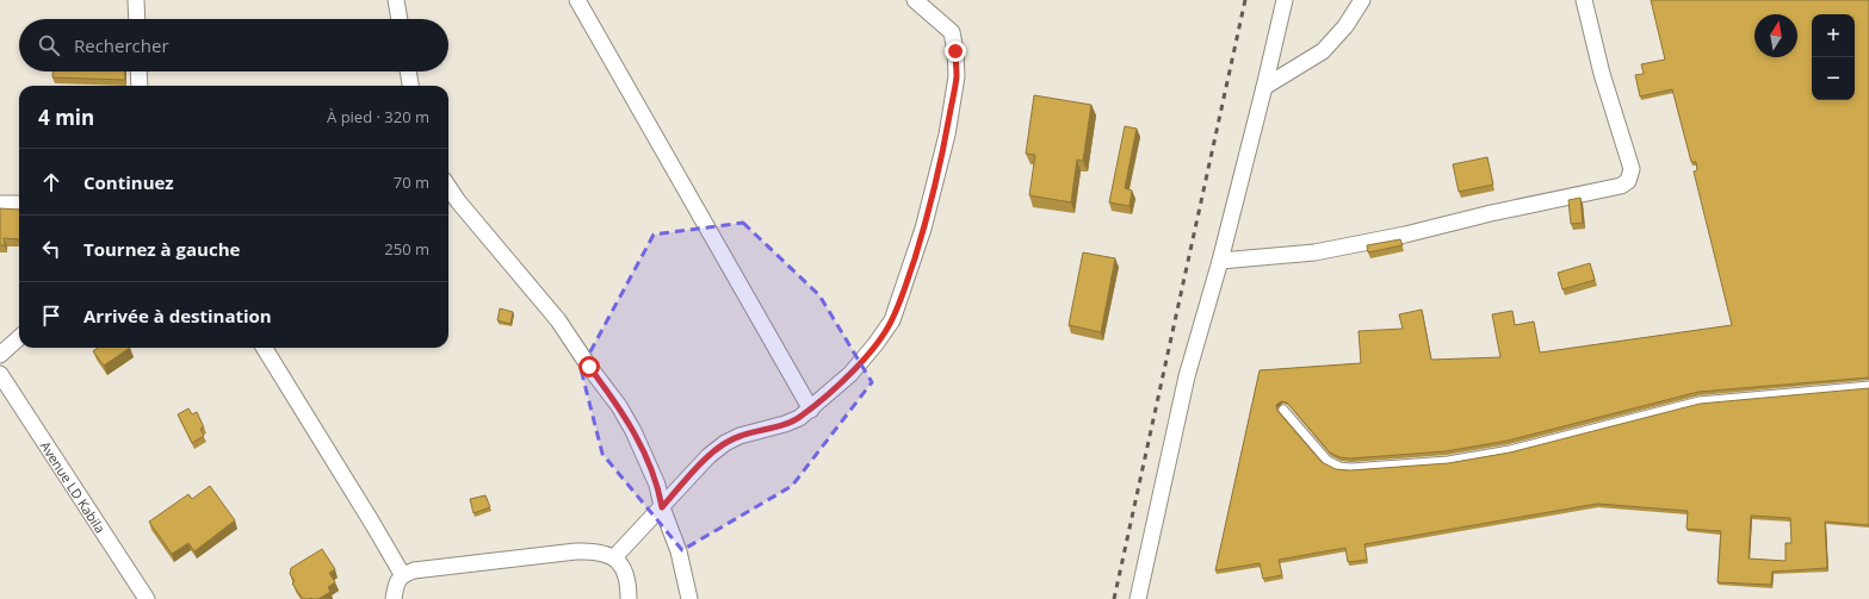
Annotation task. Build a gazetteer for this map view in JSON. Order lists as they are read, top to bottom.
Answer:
{
  "streets": {
    "street": ["Avenue LD Kabila"]
  },
  "north": "top",
  "page": {
    "map_buttons": ["+", "−"],
    "search": "Rechercher",
    "heading": ["4 min", "À pied · 320 m"],
    "list": [
      ["Continuez", "70 m"],
      ["Tournez à gauche", "250 m"],
      "Arrivée à destination"
    ]
  }
}
